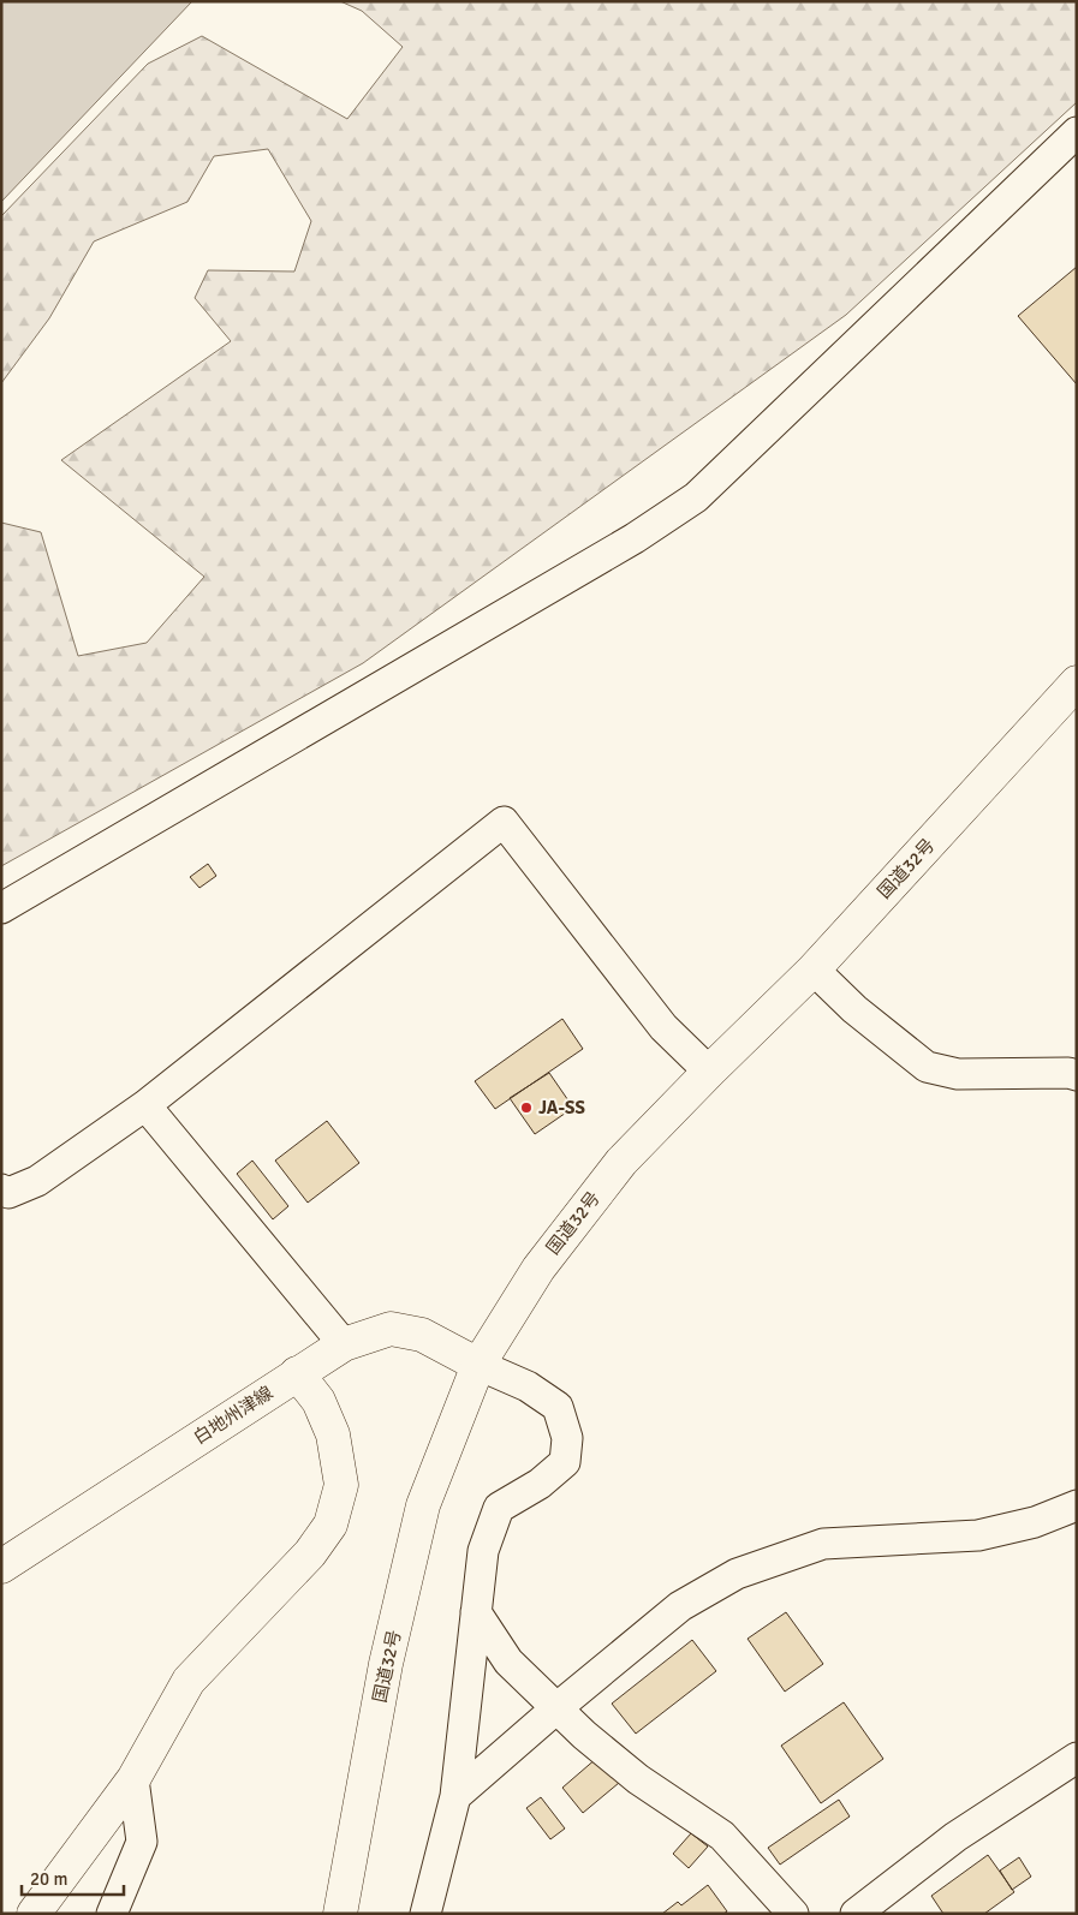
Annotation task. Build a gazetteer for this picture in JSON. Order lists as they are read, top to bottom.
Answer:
{
  "streets": {
    "main road": ["国道32号", "白地州津線"]
  },
  "crossings": [
    ["国道32号", "白地州津線"]
  ],
  "places": ["JA-SS"],
  "scale_bar": "20 m"
}
